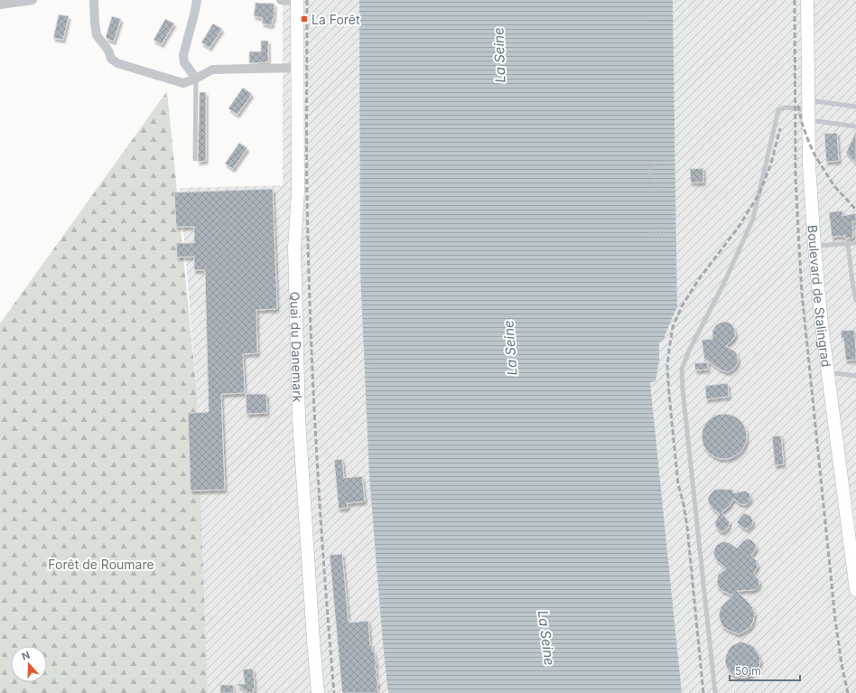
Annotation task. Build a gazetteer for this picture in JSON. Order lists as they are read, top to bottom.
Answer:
{
  "streets": {
    "main road": ["Boulevard de Stalingrad", "Quai du Danemark"]
  },
  "water": ["La Seine"],
  "parks": ["Forêt de Roumare"],
  "places": {
    "transit": ["La Forêt"]
  },
  "scale_bar": "50 m",
  "north": "top"
}
